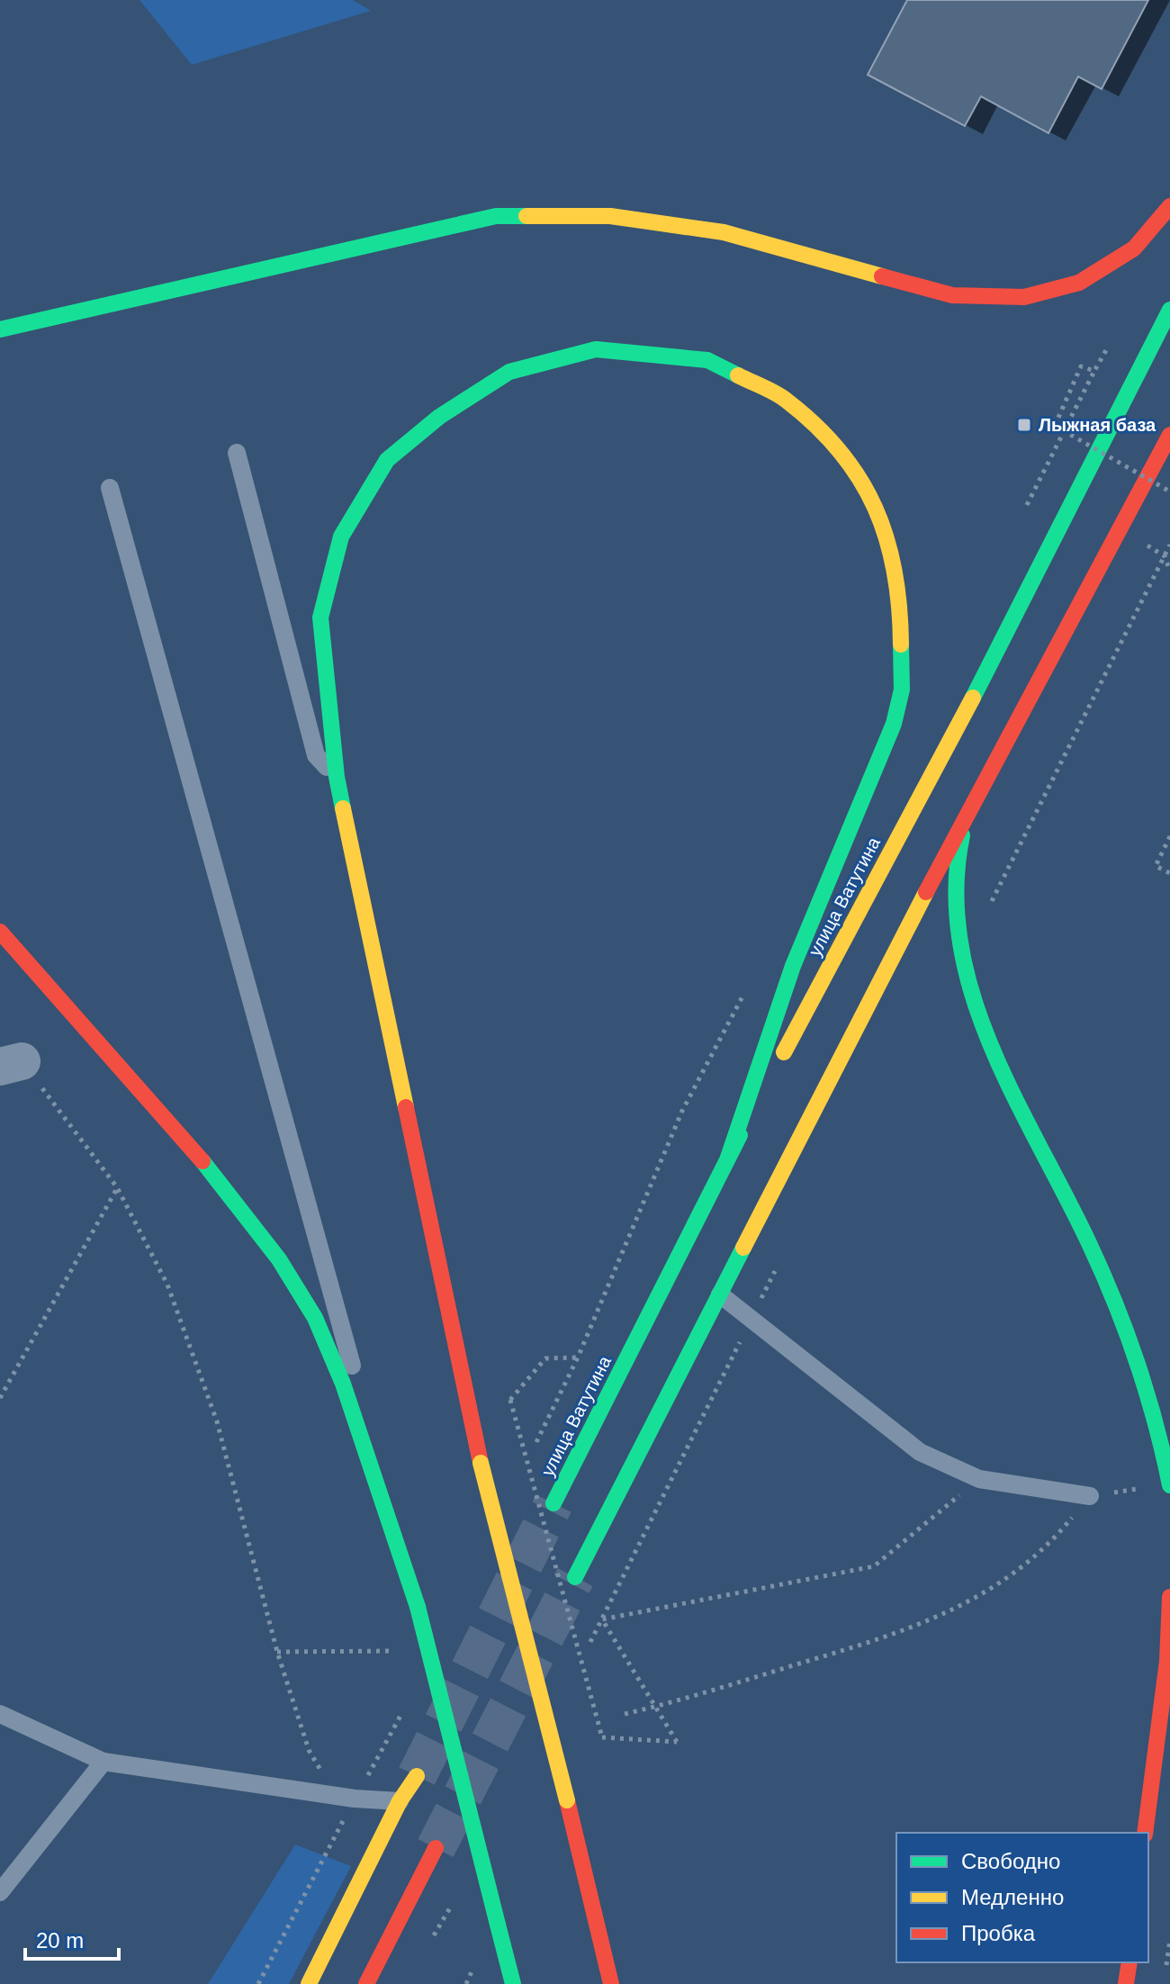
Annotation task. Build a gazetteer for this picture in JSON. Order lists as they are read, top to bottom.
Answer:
{
  "streets": {
    "main road": ["улица Ватутина"]
  },
  "places": {
    "transit": ["Лыжная база"]
  },
  "legend": ["Свободно", "Медленно", "Пробка"],
  "scale_bar": "20 m"
}
